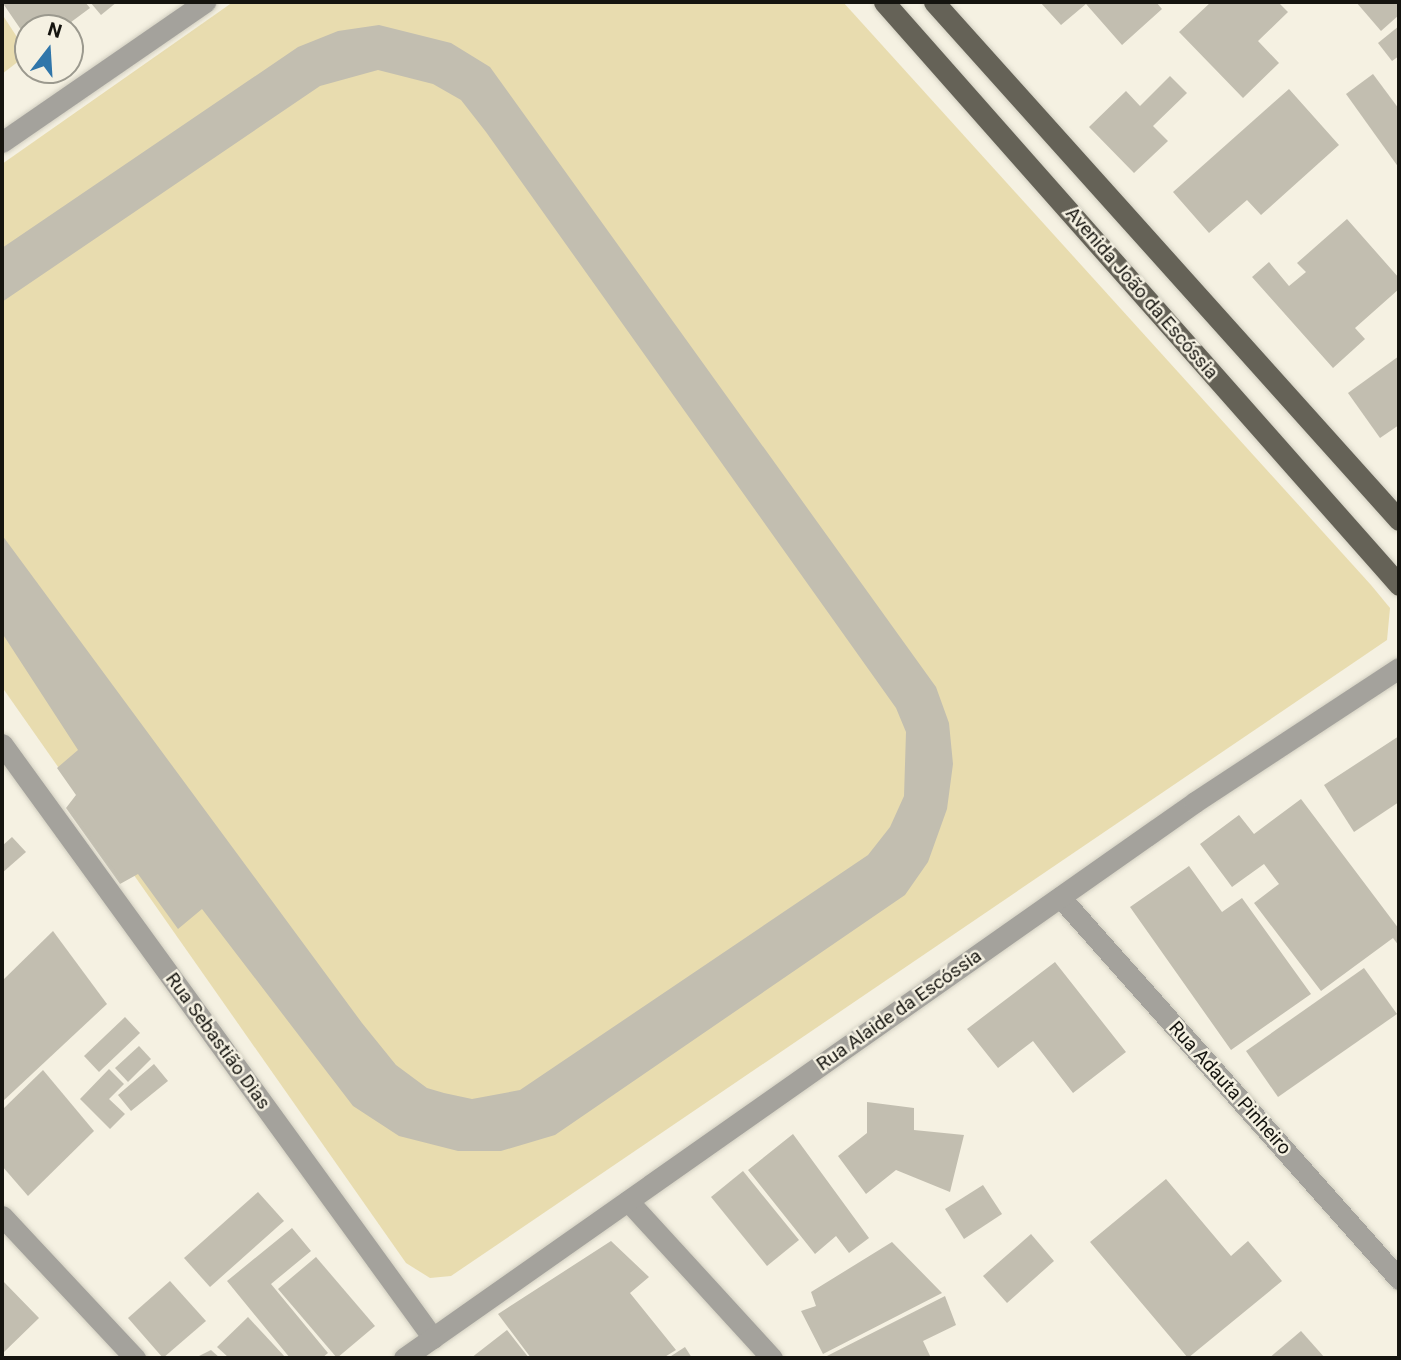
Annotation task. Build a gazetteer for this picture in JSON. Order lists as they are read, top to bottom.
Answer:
{
  "streets": {
    "main road": ["Avenida João da Escóssia"],
    "street": ["Rua Alaide da Escóssia", "Rua Sebastião Dias", "Rua Adauta Pinheiro"]
  },
  "crossings": [
    ["Rua Alaide da Escóssia", "Rua Sebastião Dias"],
    ["Rua Alaide da Escóssia", "Rua Adauta Pinheiro"]
  ],
  "north": "top"
}
